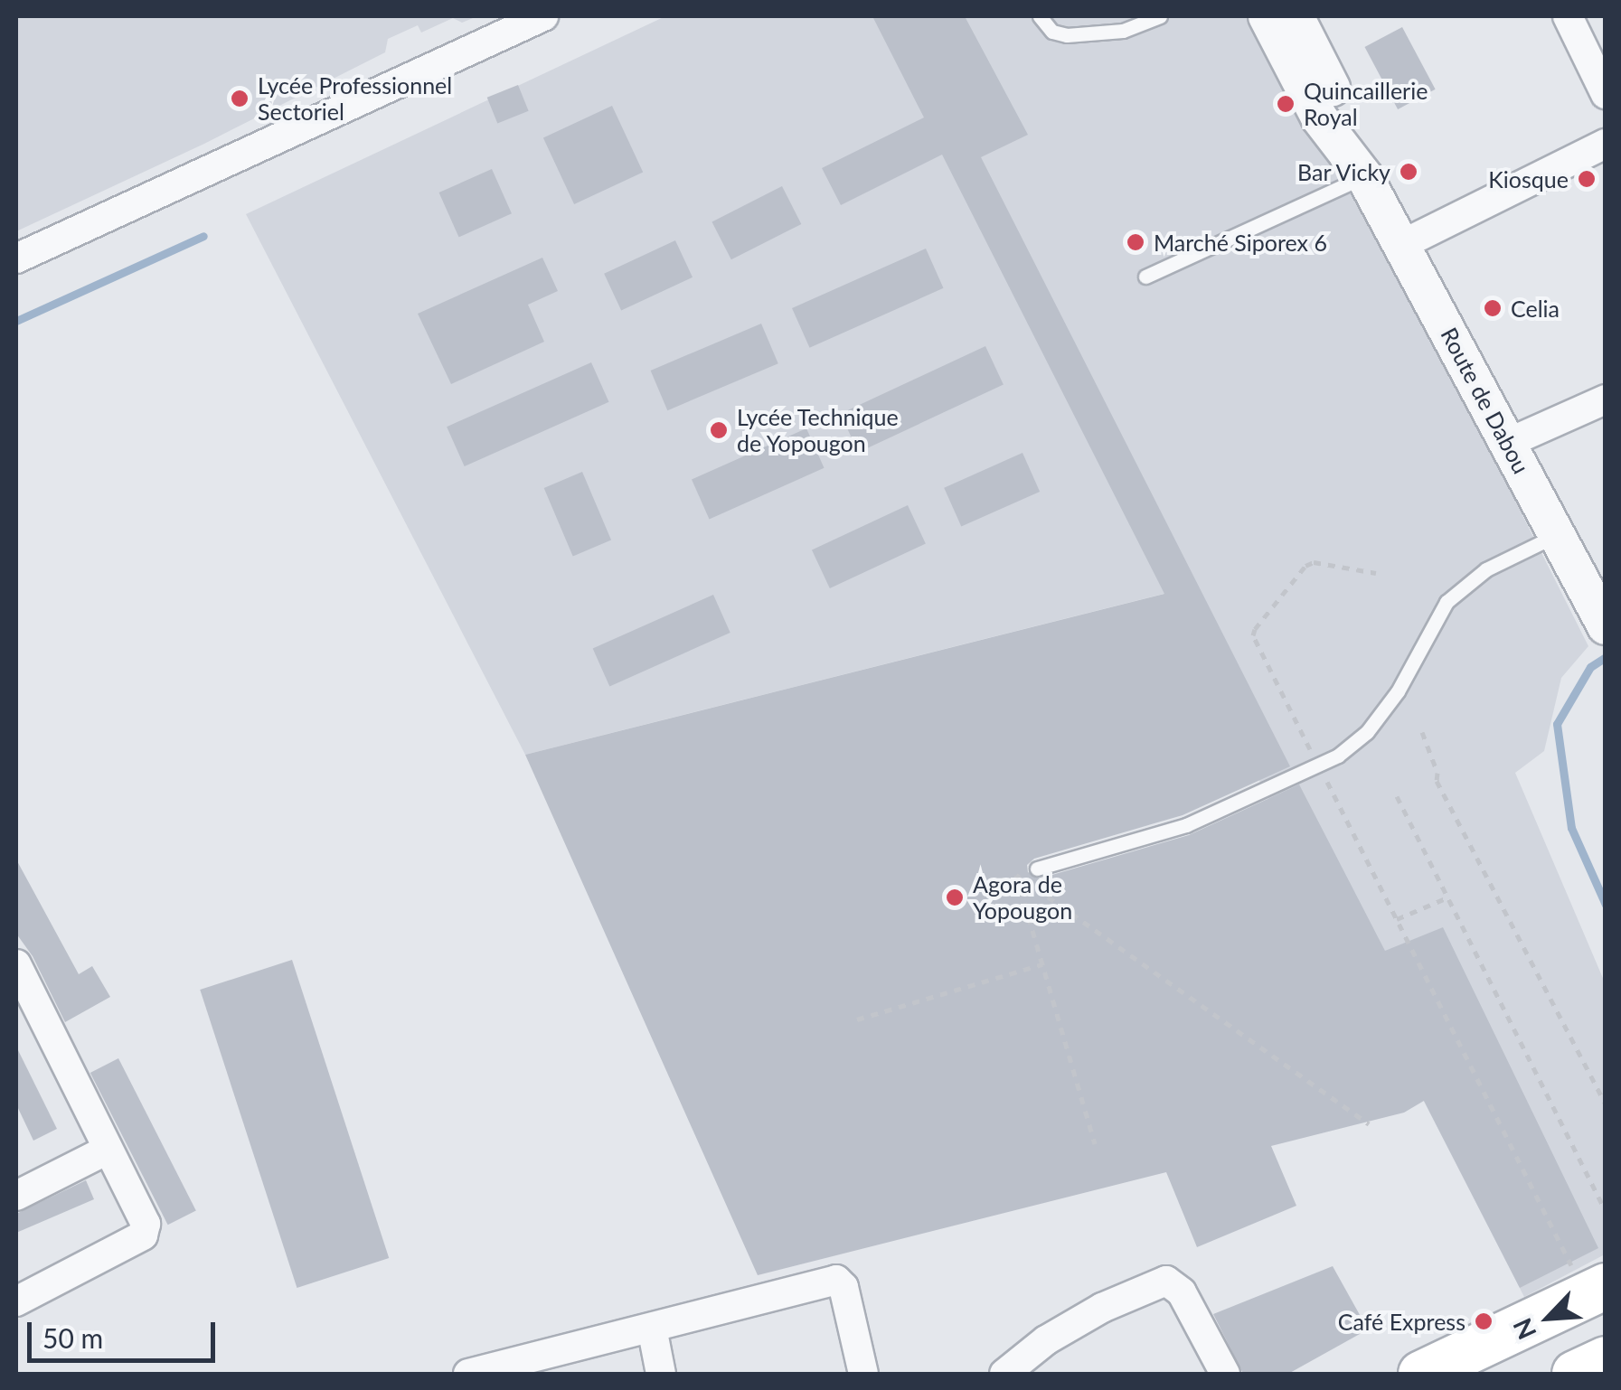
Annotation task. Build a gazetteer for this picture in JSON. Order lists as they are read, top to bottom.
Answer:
{
  "streets": {
    "street": ["Route de Dabou"]
  },
  "places": [
    "Lycée Professionnel Sectoriel",
    "Quincaillerie Royal",
    "Bar Vicky",
    "Kiosque",
    "Marché Siporex 6",
    "Celia",
    "Lycée Technique de Yopougon",
    "Agora de Yopougon",
    "Café Express"
  ],
  "scale_bar": "50 m",
  "north": "bottom left"
}
